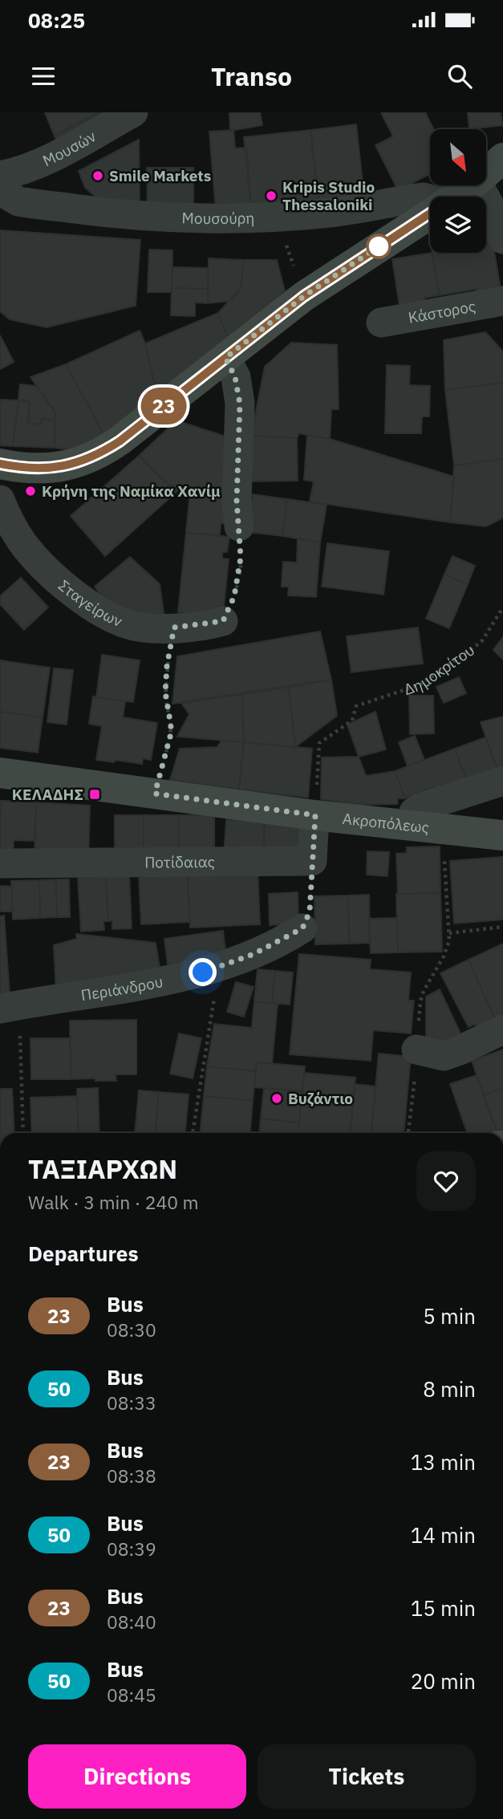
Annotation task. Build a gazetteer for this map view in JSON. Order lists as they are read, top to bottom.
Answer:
{
  "streets": {
    "main road": ["Ακροπόλεως"],
    "street": [
      "Μουσών",
      "Μουσούρη",
      "Κάστορος",
      "Σταγείρων",
      "Ποτίδαιας",
      "Περιάνδρου"
    ],
    "path": ["Δημοκρίτου"]
  },
  "crossings": [
    ["Δημοκρίτου", "Ακροπόλεως"],
    ["Δημοκρίτου", "Ποτίδαιας"],
    ["Ακροπόλεως", "Ποτίδαιας"]
  ],
  "places": {
    "other": [
      "Smile Markets",
      "Kripis Studio Thessaloniki",
      "Κρήνη της Ναμίκα Χανίμ",
      "Βυζάντιο"
    ],
    "transit": ["ΚΕΛΑΔΗΣ"]
  },
  "lines": ["bus line 23"],
  "north": "bottom right",
  "page": {
    "status": "08:25",
    "header": "Transo",
    "on_map": "23",
    "heading": [
      ["ΤΑΞΙΑΡΧΩΝ", "Walk · 3 min · 240 m"],
      "Departures"
    ],
    "list": [
      {
        "mark": "23",
        "name": "Bus",
        "note": "08:30",
        "value": "5 min"
      },
      {
        "mark": "50",
        "name": "Bus",
        "note": "08:33",
        "value": "8 min"
      },
      {
        "mark": "23",
        "name": "Bus",
        "note": "08:38",
        "value": "13 min"
      },
      {
        "mark": "50",
        "name": "Bus",
        "note": "08:39",
        "value": "14 min"
      },
      {
        "mark": "23",
        "name": "Bus",
        "note": "08:40",
        "value": "15 min"
      },
      {
        "mark": "50",
        "name": "Bus",
        "note": "08:45",
        "value": "20 min"
      }
    ],
    "buttons": ["Directions", "Tickets"]
  }
}
